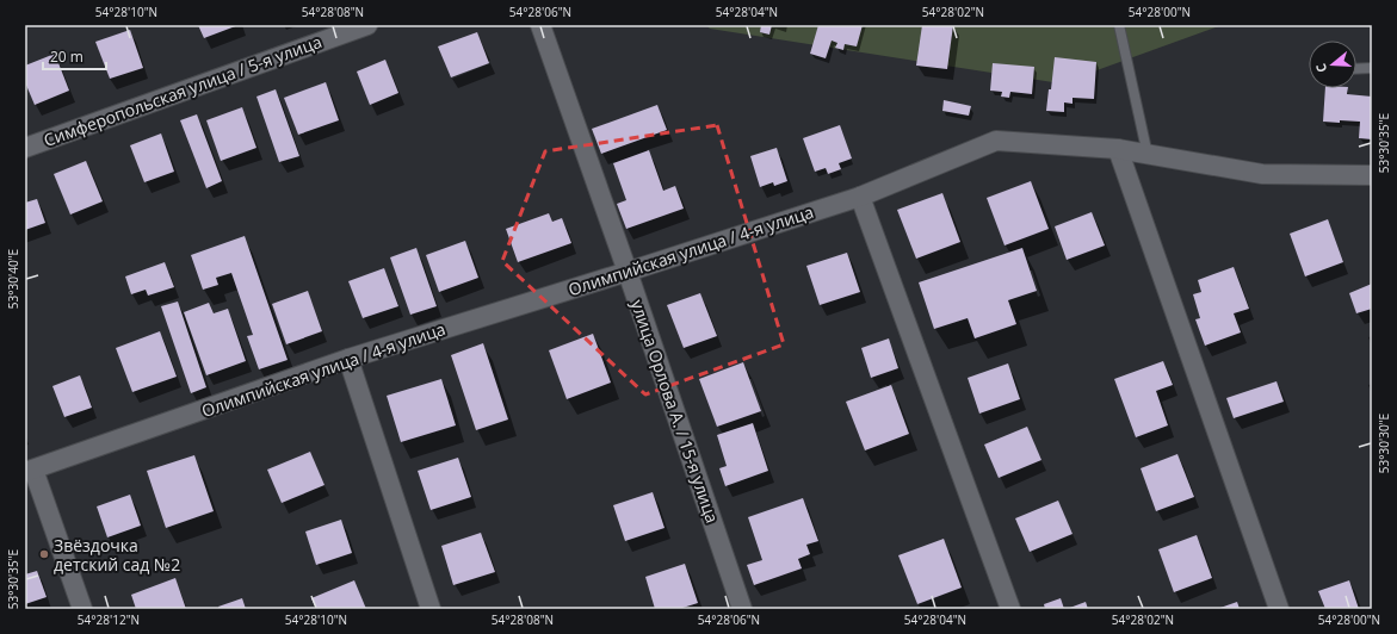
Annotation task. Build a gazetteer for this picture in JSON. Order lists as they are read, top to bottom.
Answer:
{
  "streets": {
    "street": ["Симферопольская улица / 5-я улица", "Олимпийская улица / 4-я улица", "улица Орлова А. / 15-я улица"]
  },
  "crossings": [
    ["Олимпийская улица / 4-я улица", "улица Орлова А. / 15-я улица"]
  ],
  "places": ["Звёздочка детский сад №2"],
  "scale_bar": "20 m",
  "north": "left",
  "coordinates": [
    "54°28'10\"N",
    "54°28'08\"N",
    "54°28'06\"N",
    "54°28'04\"N",
    "54°28'02\"N",
    "54°28'00\"N",
    "53°30'35\"E",
    "53°30'40\"E",
    "53°30'30\"E",
    "54°28'12\"N"
  ]
}
